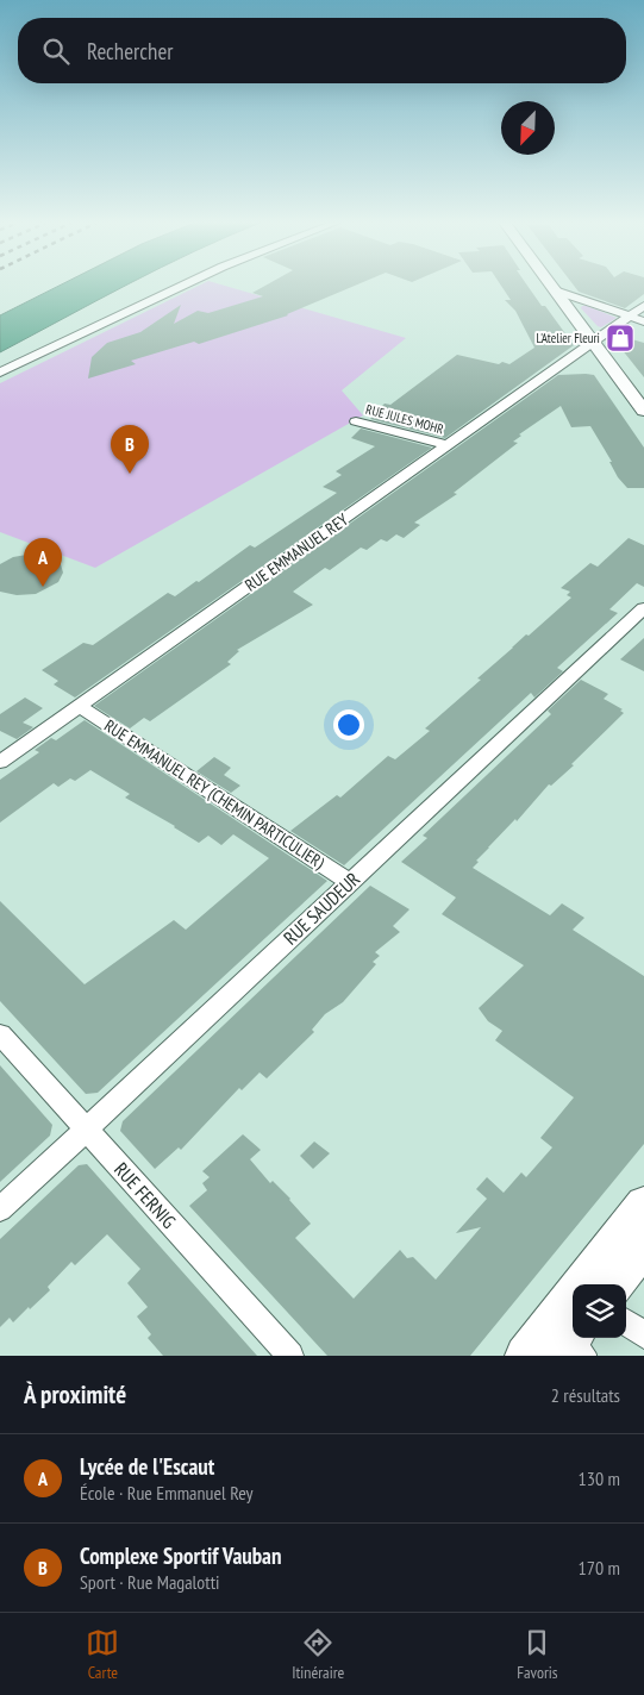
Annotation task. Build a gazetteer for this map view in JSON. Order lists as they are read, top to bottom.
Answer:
{
  "streets": {
    "street": [
      "RUE JULES MOHR",
      "RUE EMMANUEL REY",
      "RUE EMMANUEL REY (CHEMIN PARTICULIER)",
      "RUE SAUDEUR",
      "RUE FERNIG"
    ]
  },
  "crossings": [
    ["RUE JULES MOHR", "RUE EMMANUEL REY"],
    ["RUE EMMANUEL REY", "RUE EMMANUEL REY (CHEMIN PARTICULIER)"],
    ["RUE EMMANUEL REY (CHEMIN PARTICULIER)", "RUE SAUDEUR"],
    ["RUE SAUDEUR", "RUE FERNIG"]
  ],
  "places": {
    "shop": ["L'Atelier Fleuri"]
  },
  "north": "bottom left",
  "page": {
    "search": "Rechercher",
    "pins": ["B", "A"],
    "heading": ["À proximité", "2 résultats"],
    "list": [
      {
        "mark": "A",
        "name": "Lycée de l'Escaut",
        "note": "École · Rue Emmanuel Rey",
        "value": "130 m"
      },
      {
        "mark": "B",
        "name": "Complexe Sportif Vauban",
        "note": "Sport · Rue Magalotti",
        "value": "170 m"
      }
    ],
    "nav": ["Carte", "Itinéraire", "Favoris"]
  }
}
